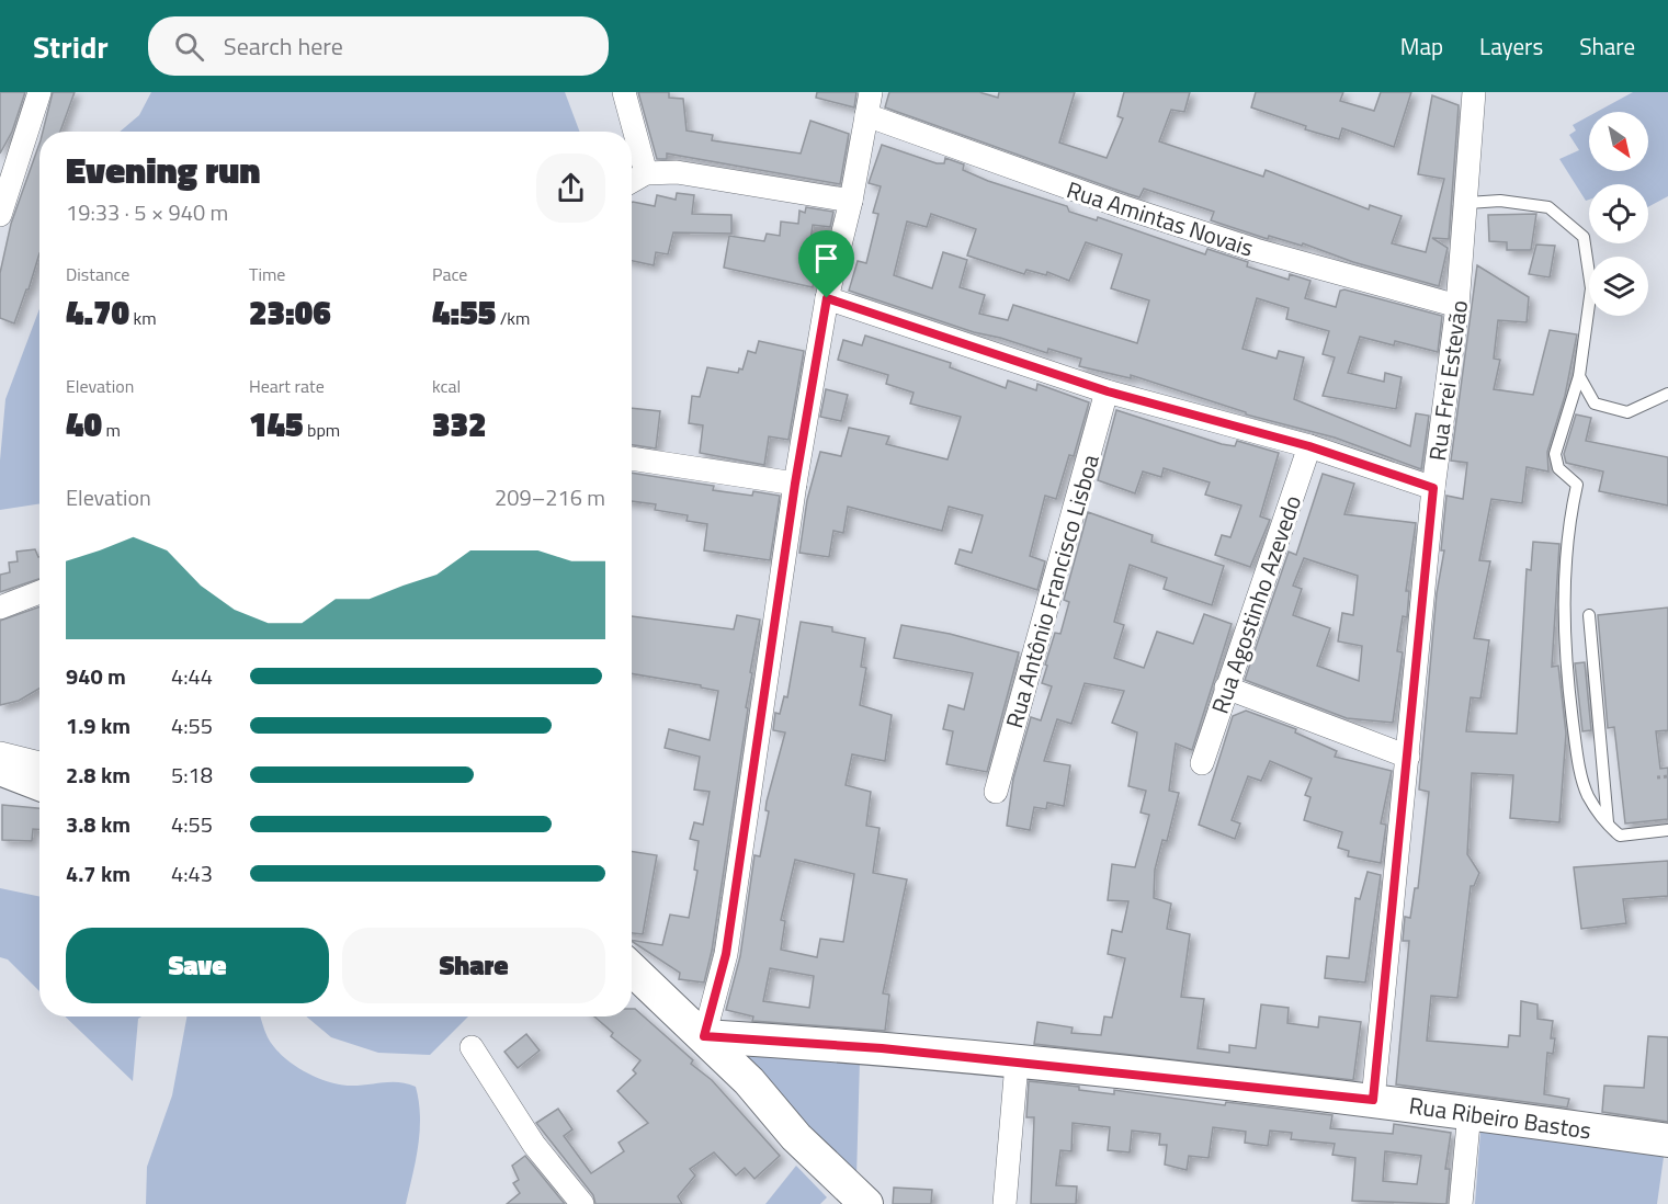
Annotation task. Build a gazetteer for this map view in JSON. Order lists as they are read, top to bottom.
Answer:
{
  "streets": {
    "main road": ["Rua Ribeiro Bastos"],
    "street": [
      "Rua Amintas Novais",
      "Rua Frei Estevão",
      "Rua Antônio Francisco Lisboa",
      "Rua Agostinho Azevedo"
    ]
  },
  "crossings": [
    ["Rua Amintas Novais", "Rua Frei Estevão"],
    ["Rua Frei Estevão", "Rua Ribeiro Bastos"]
  ],
  "north": "bottom right",
  "page": {
    "header": "Stridr",
    "search": "Search here",
    "nav": ["Map", "Layers", "Share"],
    "heading": ["Evening run", "19:33 · 5 × 940 m"],
    "stats": [
      ["Distance", "4.70 km"],
      ["Time", "23:06"],
      ["Pace", "4:55 /km"],
      ["Elevation", "40 m"],
      ["Heart rate", "145 bpm"],
      ["kcal", "332"]
    ],
    "chart": ["Elevation", "209–216 m"],
    "list": [
      {
        "name": "940 m",
        "note": "4:44"
      },
      {
        "name": "1.9 km",
        "note": "4:55"
      },
      {
        "name": "2.8 km",
        "note": "5:18"
      },
      {
        "name": "3.8 km",
        "note": "4:55"
      },
      {
        "name": "4.7 km",
        "note": "4:43"
      }
    ],
    "buttons": ["Save", "Share"]
  }
}
